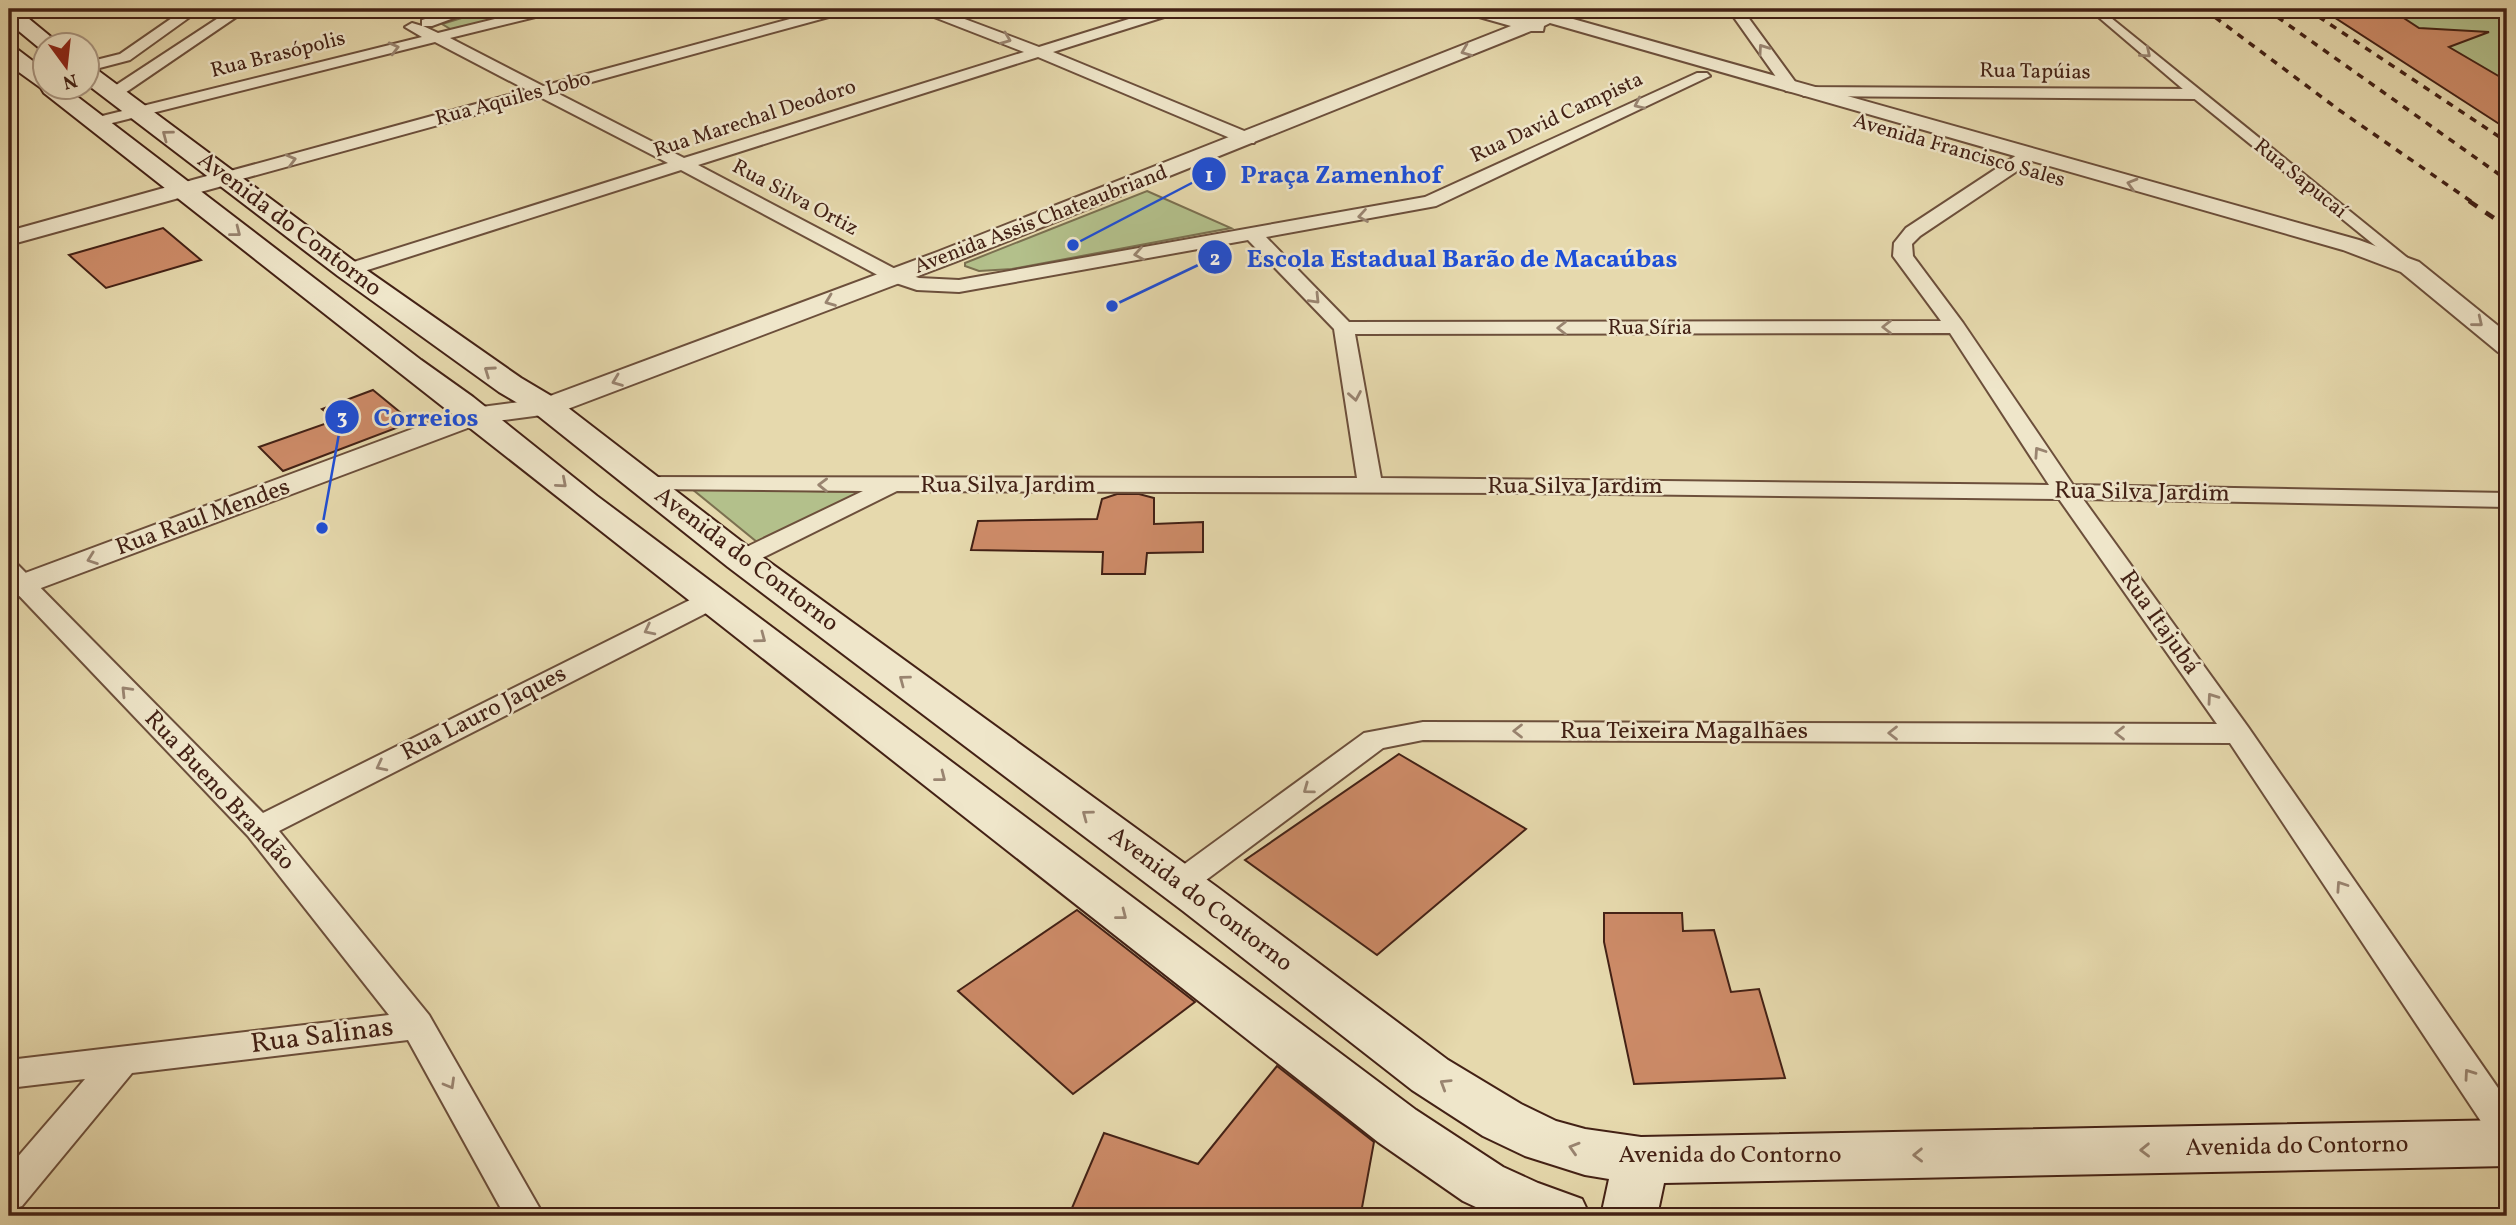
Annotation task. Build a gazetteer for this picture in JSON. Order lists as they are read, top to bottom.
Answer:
{
  "streets": {
    "main road": ["Avenida do Contorno"],
    "street": [
      "Rua Brasópolis",
      "Rua Tapúias",
      "Rua Aquiles Lobo",
      "Rua David Campista",
      "Rua Marechal Deodoro",
      "Avenida Francisco Sales",
      "Rua Sapucaí",
      "Rua Silva Ortiz",
      "Avenida Assis Chateaubriand",
      "Rua Síria",
      "Rua Silva Jardim",
      "Rua Raul Mendes",
      "Rua Itajubá",
      "Rua Lauro Jaques",
      "Rua Teixeira Magalhães",
      "Rua Bueno Brandão",
      "Rua Salinas"
    ]
  },
  "crossings": [
    ["Rua Brasópolis", "Rua Silva Ortiz"],
    ["Rua Brasópolis", "Avenida do Contorno"],
    ["Rua Tapúias", "Avenida Francisco Sales"],
    ["Rua Tapúias", "Rua Sapucaí"],
    ["Rua Aquiles Lobo", "Rua Silva Ortiz"],
    ["Rua Aquiles Lobo", "Avenida do Contorno"],
    ["Rua David Campista", "Avenida Francisco Sales"],
    ["Rua David Campista", "Rua Silva Ortiz"],
    ["Rua David Campista", "Avenida Assis Chateaubriand"],
    ["Rua Marechal Deodoro", "Rua Silva Ortiz"],
    ["Rua Marechal Deodoro", "Avenida do Contorno"],
    ["Avenida Francisco Sales", "Rua Sapucaí"],
    ["Avenida Francisco Sales", "Avenida Assis Chateaubriand"],
    ["Avenida Francisco Sales", "Rua Itajubá"],
    ["Rua Silva Ortiz", "Avenida Assis Chateaubriand"],
    ["Avenida Assis Chateaubriand", "Avenida do Contorno"],
    ["Avenida Assis Chateaubriand", "Rua Raul Mendes"],
    ["Avenida do Contorno", "Rua Silva Jardim"],
    ["Avenida do Contorno", "Rua Raul Mendes"],
    ["Avenida do Contorno", "Rua Lauro Jaques"],
    ["Avenida do Contorno", "Rua Teixeira Magalhães"],
    ["Rua Síria", "Rua Itajubá"],
    ["Rua Silva Jardim", "Rua Itajubá"],
    ["Rua Raul Mendes", "Rua Bueno Brandão"],
    ["Rua Itajubá", "Rua Teixeira Magalhães"],
    ["Rua Lauro Jaques", "Rua Bueno Brandão"],
    ["Rua Bueno Brandão", "Rua Salinas"]
  ],
  "one_way": [
    "Rua David Campista",
    "Rua Sapucaí",
    "Avenida Assis Chateaubriand",
    "Rua Síria",
    "Rua Raul Mendes",
    "Rua Itajubá",
    "Rua Lauro Jaques",
    "Rua Teixeira Magalhães",
    "Rua Bueno Brandão"
  ],
  "places": ["Praça Zamenhof", "Escola Estadual Barão de Macaúbas", "Correios"],
  "north": "bottom"
}
